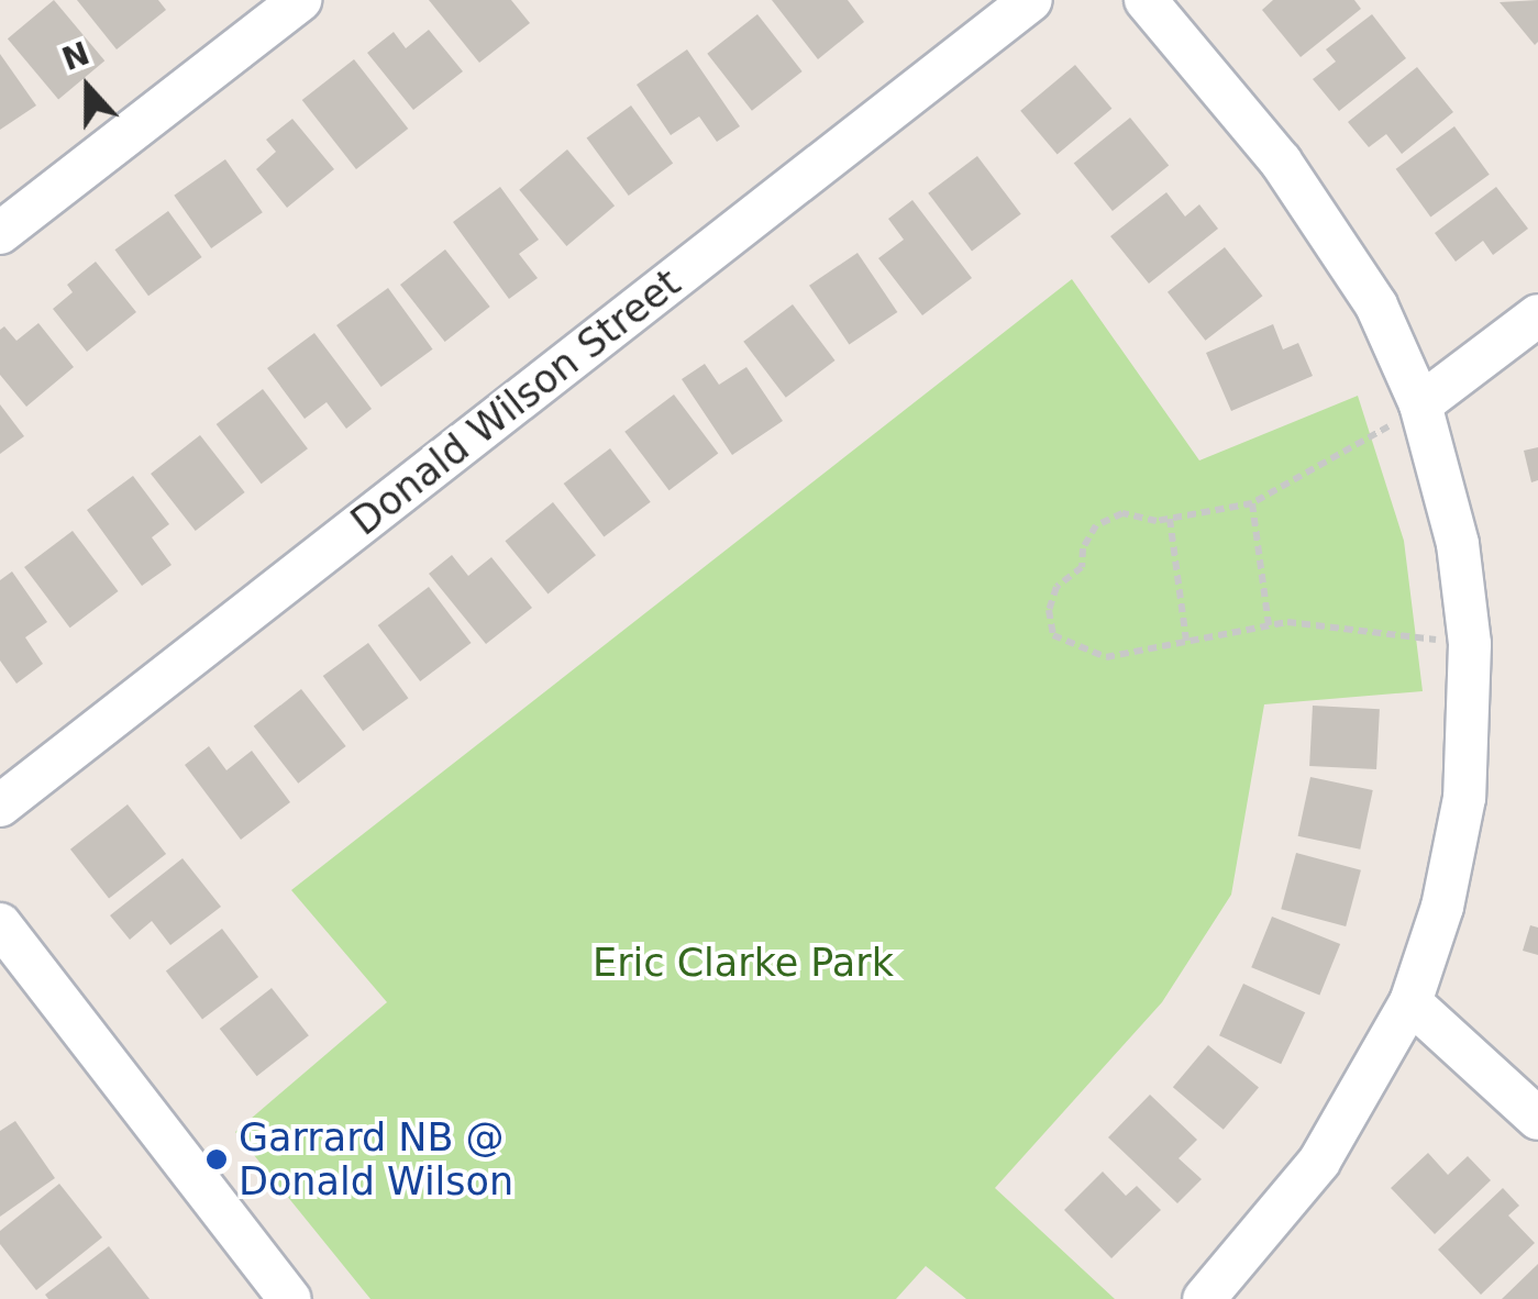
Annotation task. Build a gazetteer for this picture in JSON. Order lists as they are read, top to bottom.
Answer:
{
  "streets": {
    "street": ["Donald Wilson Street"]
  },
  "parks": ["Eric Clarke Park"],
  "places": ["Garrard NB @ Donald Wilson"],
  "north": "top"
}
